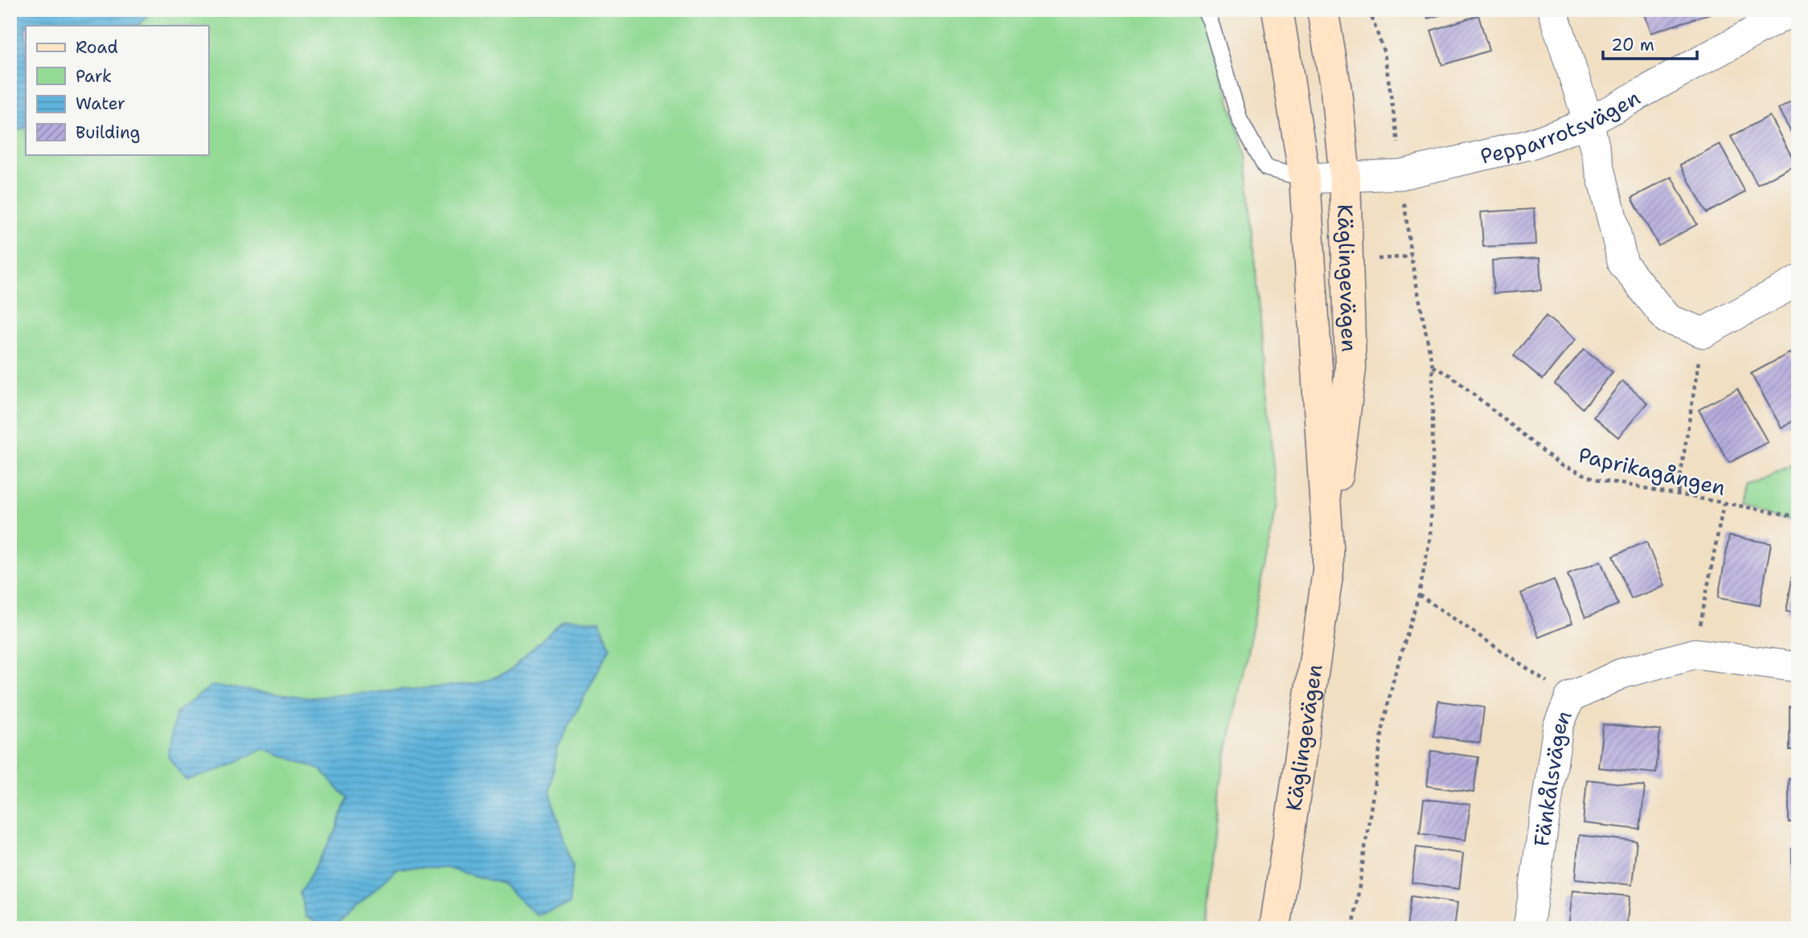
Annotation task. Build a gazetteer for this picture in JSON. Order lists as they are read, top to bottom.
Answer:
{
  "streets": {
    "main road": ["Käglingevägen"],
    "street": ["Pepparrotsvägen", "Fänkålsvägen"],
    "path": ["Paprikagången"]
  },
  "crossings": [
    ["Pepparrotsvägen", "Käglingevägen"]
  ],
  "legend": [
    "Road",
    "Park",
    "Water",
    "Building"
  ],
  "scale_bar": "20 m"
}
